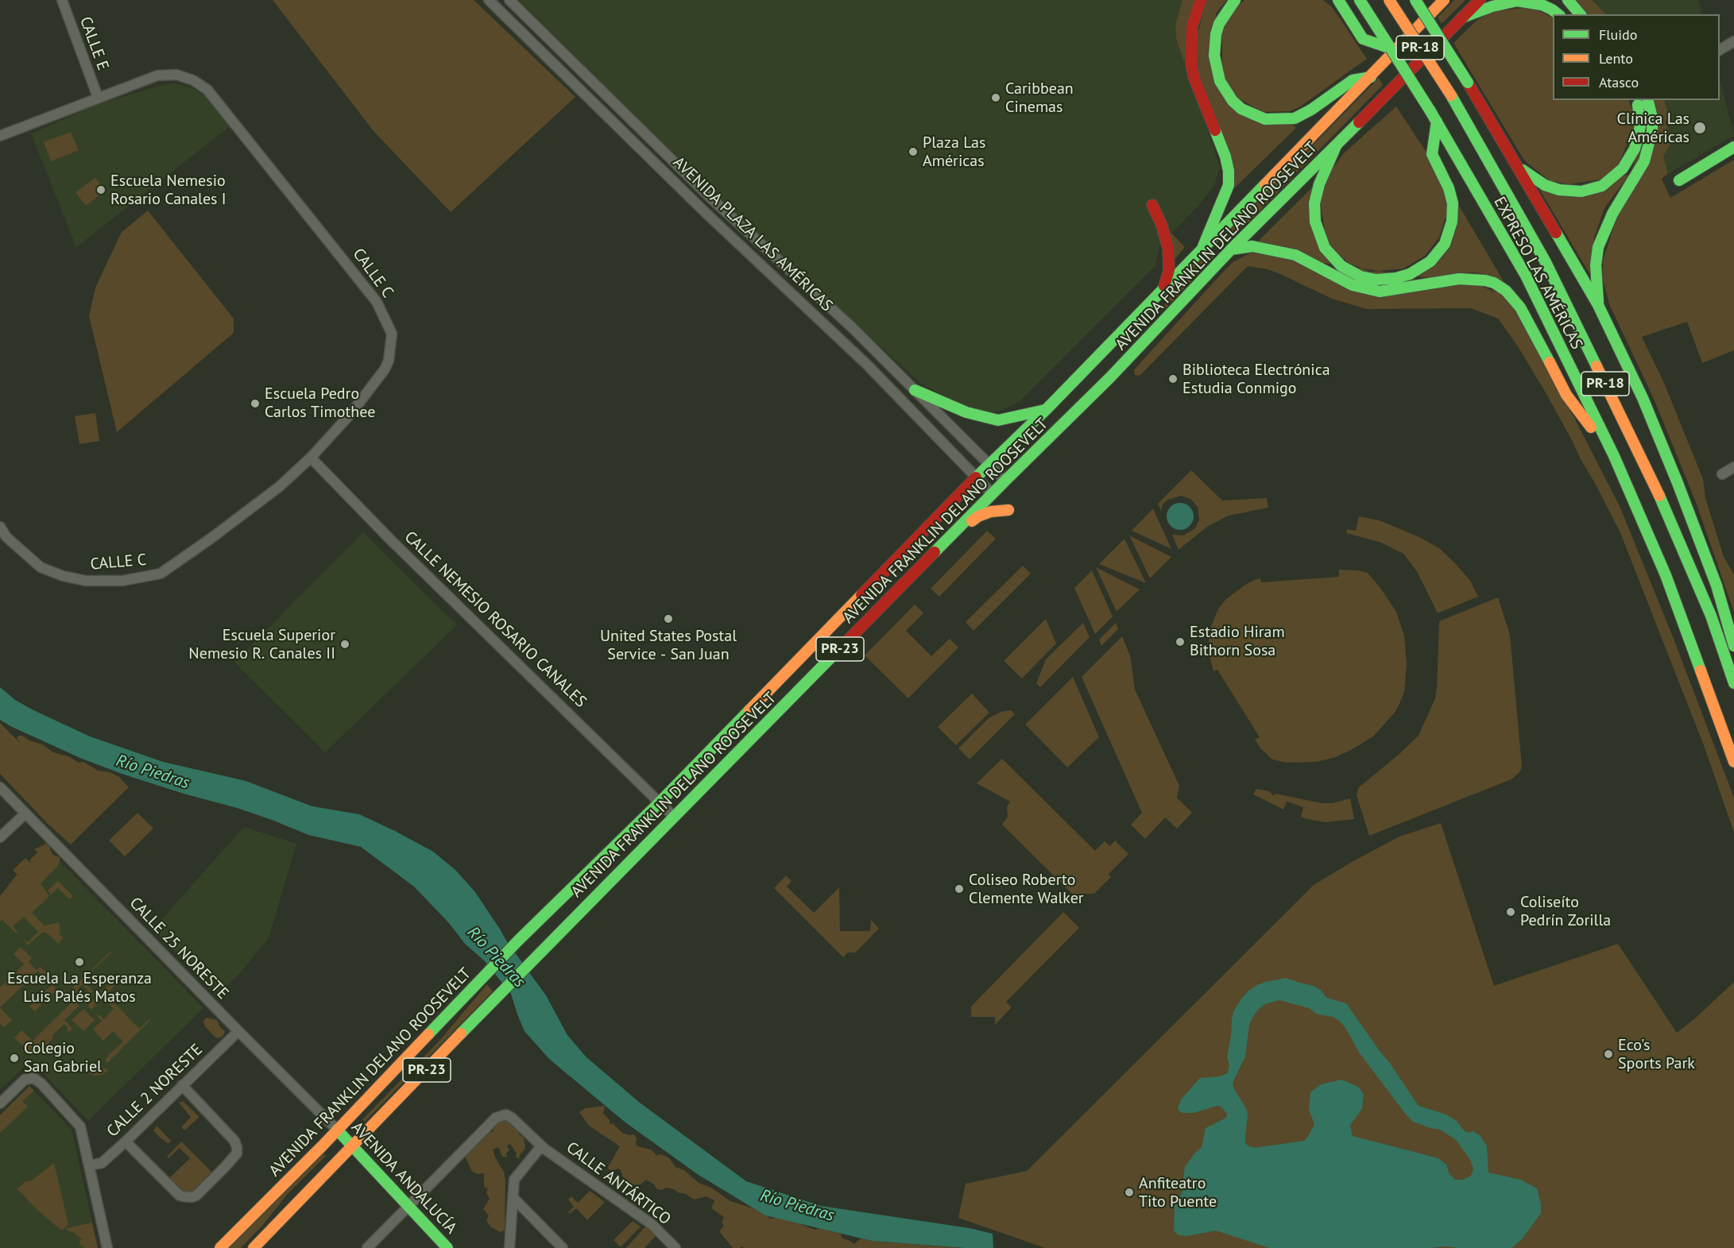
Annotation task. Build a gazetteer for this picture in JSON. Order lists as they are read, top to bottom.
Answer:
{
  "streets": {
    "main road": [
      "PR-18",
      "AVENIDA FRANKLIN DELANO ROOSEVELT",
      "EXPRESO LAS AMÉRICAS",
      "PR-23",
      "AVENIDA ANDALUCÍA"
    ],
    "street": [
      "CALLE E",
      "AVENIDA PLAZA LAS AMÉRICAS",
      "CALLE C",
      "CALLE NEMESIO ROSARIO CANALES",
      "CALLE 25 NORESTE",
      "CALLE 2 NORESTE",
      "CALLE ANTÁRTICO"
    ]
  },
  "crossings": [
    ["CALLE E", "CALLE C"],
    ["AVENIDA PLAZA LAS AMÉRICAS", "AVENIDA FRANKLIN DELANO ROOSEVELT"],
    ["AVENIDA FRANKLIN DELANO ROOSEVELT", "CALLE NEMESIO ROSARIO CANALES"],
    ["AVENIDA FRANKLIN DELANO ROOSEVELT", "CALLE 25 NORESTE"],
    ["AVENIDA FRANKLIN DELANO ROOSEVELT", "AVENIDA ANDALUCÍA"],
    ["CALLE C", "CALLE NEMESIO ROSARIO CANALES"],
    ["CALLE 25 NORESTE", "CALLE 2 NORESTE"],
    ["CALLE 25 NORESTE", "AVENIDA ANDALUCÍA"],
    ["AVENIDA ANDALUCÍA", "CALLE ANTÁRTICO"]
  ],
  "water": ["Río Piedras"],
  "places": [
    "Caribbean Cinemas",
    "Clínica Las Américas",
    "Plaza Las Américas",
    "Escuela Nemesio Rosario Canales I",
    "Biblioteca Electrónica Estudia Conmigo",
    "Escuela Pedro Carlos Timothee",
    "United States Postal Service - San Juan",
    "Estadio Hiram Bithorn Sosa",
    "Escuela Superior Nemesio R. Canales II",
    "Coliseo Roberto Clemente Walker",
    "Coliseíto Pedrín Zorilla",
    "Escuela La Esperanza Luis Palés Matos",
    "Eco's Sports Park",
    "Colegio San Gabriel",
    "Anfiteatro Tito Puente"
  ],
  "legend": ["Fluido", "Lento", "Atasco"]
}
